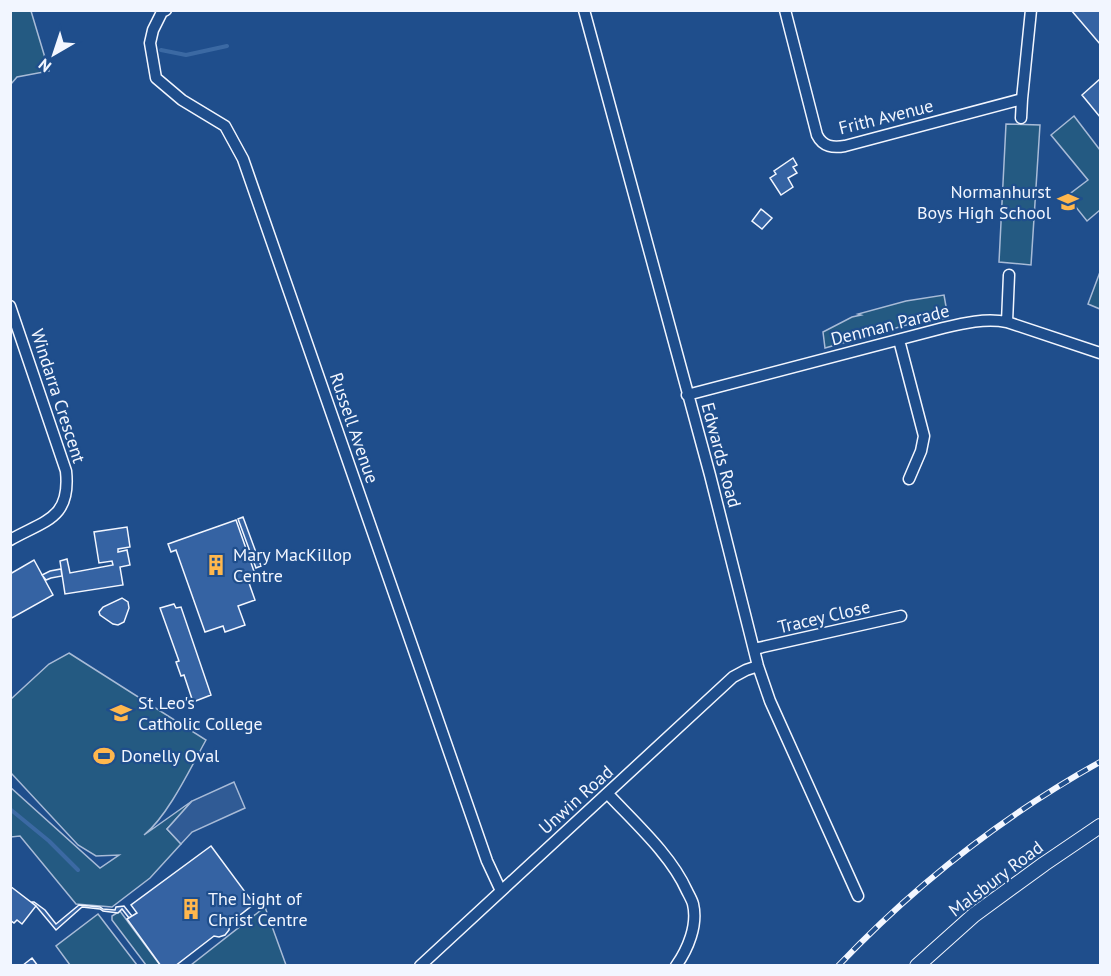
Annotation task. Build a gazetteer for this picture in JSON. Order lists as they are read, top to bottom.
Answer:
{
  "streets": {
    "street": [
      "Frith Avenue",
      "Denman Parade",
      "Windarra Crescent",
      "Russell Avenue",
      "Edwards Road",
      "Tracey Close",
      "Unwin Road",
      "Malsbury Road"
    ]
  },
  "crossings": [
    ["Denman Parade", "Edwards Road"],
    ["Russell Avenue", "Unwin Road"],
    ["Edwards Road", "Tracey Close"],
    ["Edwards Road", "Unwin Road"]
  ],
  "places": {
    "school or university": ["Normanhurst Boys High School", "St Leo's Catholic College"],
    "building": ["Mary MacKillop Centre", "The Light of Christ Centre"],
    "sports": ["Donelly Oval"]
  },
  "north": "bottom left"
}
